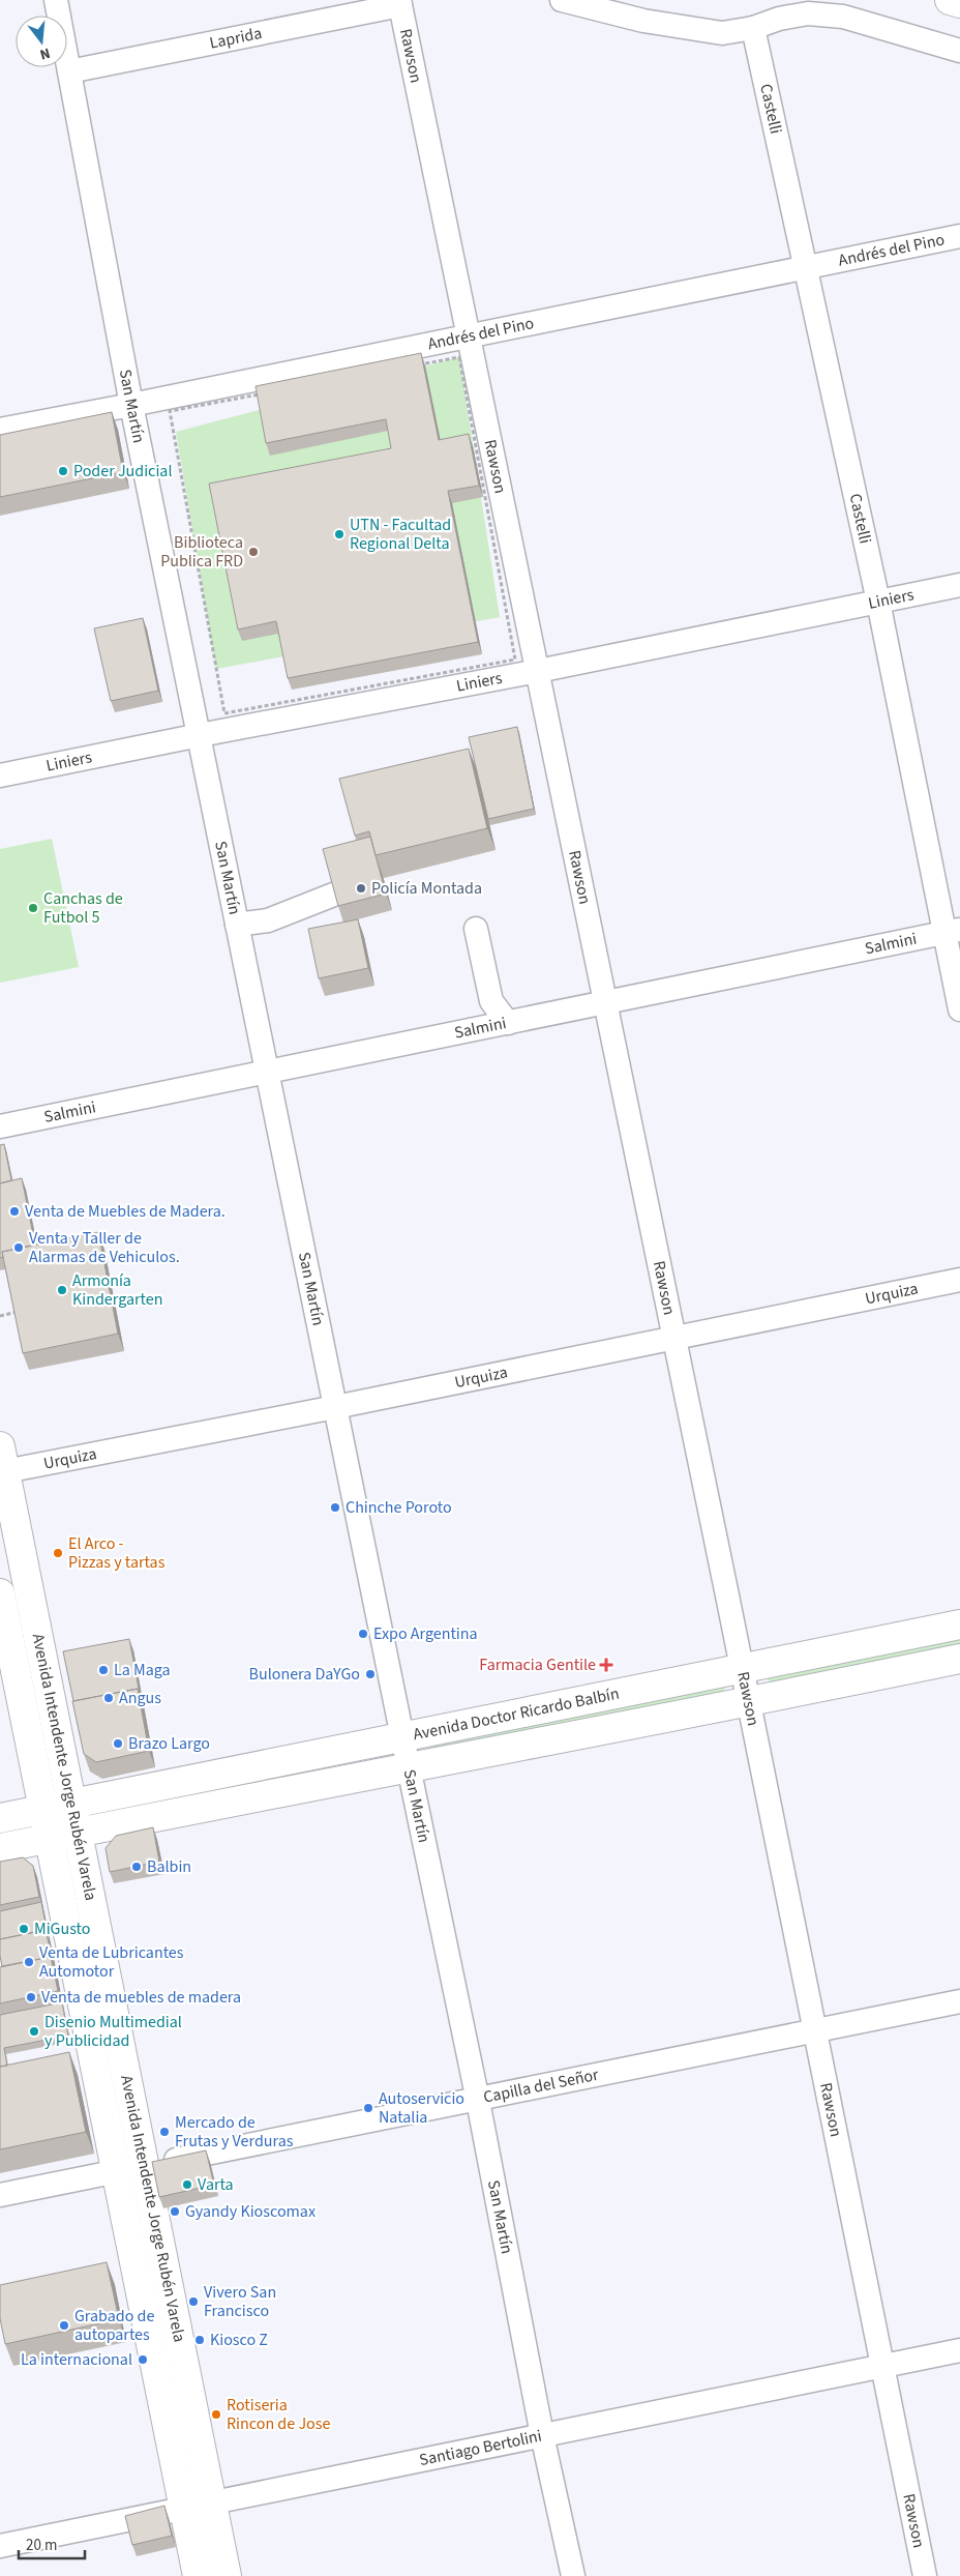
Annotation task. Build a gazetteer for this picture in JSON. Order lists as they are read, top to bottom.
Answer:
{
  "streets": {
    "main road": ["Avenida Doctor Ricardo Balbín", "Avenida Intendente Jorge Rubén Varela"],
    "street": [
      "Laprida",
      "Rawson",
      "Castelli",
      "Andrés del Pino",
      "San Martín",
      "Liniers",
      "Salmini",
      "Urquiza",
      "Capilla del Señor",
      "Santiago Bertolini"
    ]
  },
  "crossings": [
    ["Laprida", "Rawson"],
    ["Laprida", "San Martín"],
    ["Rawson", "Andrés del Pino"],
    ["Rawson", "Liniers"],
    ["Rawson", "Salmini"],
    ["Rawson", "Urquiza"],
    ["Rawson", "Avenida Doctor Ricardo Balbín"],
    ["Rawson", "Capilla del Señor"],
    ["Rawson", "Santiago Bertolini"],
    ["Castelli", "Andrés del Pino"],
    ["Castelli", "Liniers"],
    ["Castelli", "Salmini"],
    ["Andrés del Pino", "San Martín"],
    ["San Martín", "Liniers"],
    ["San Martín", "Salmini"],
    ["San Martín", "Urquiza"],
    ["San Martín", "Avenida Doctor Ricardo Balbín"],
    ["San Martín", "Capilla del Señor"],
    ["San Martín", "Santiago Bertolini"],
    ["Urquiza", "Avenida Intendente Jorge Rubén Varela"],
    ["Avenida Doctor Ricardo Balbín", "Avenida Intendente Jorge Rubén Varela"],
    ["Avenida Intendente Jorge Rubén Varela", "Capilla del Señor"],
    ["Avenida Intendente Jorge Rubén Varela", "Santiago Bertolini"]
  ],
  "places": {
    "other": [
      "Poder Judicial",
      "UTN - Facultad Regional Delta",
      "Biblioteca Publica FRD",
      "Policía Montada",
      "Canchas de Futbol 5",
      "Venta de Muebles de Madera.",
      "Venta y Taller de Alarmas de Vehiculos.",
      "Armonía Kindergarten",
      "Chinche Poroto",
      "El Arco - Pizzas y tartas",
      "Expo Argentina",
      "La Maga",
      "Bulonera DaYGo",
      "Angus",
      "Brazo Largo",
      "Balbin",
      "MiGusto",
      "Venta de Lubricantes Automotor",
      "Venta de muebles de madera",
      "Disenio Multimedial y Publicidad",
      "Autoservicio Natalia",
      "Mercado de Frutas y Verduras",
      "Varta",
      "Gyandy Kioscomax",
      "Vivero San Francisco",
      "Grabado de autopartes",
      "Kiosco Z",
      "La internacional",
      "Rotiseria Rincon de Jose"
    ],
    "health": ["Farmacia Gentile"]
  },
  "scale_bar": "20 m",
  "north": "bottom"
}
